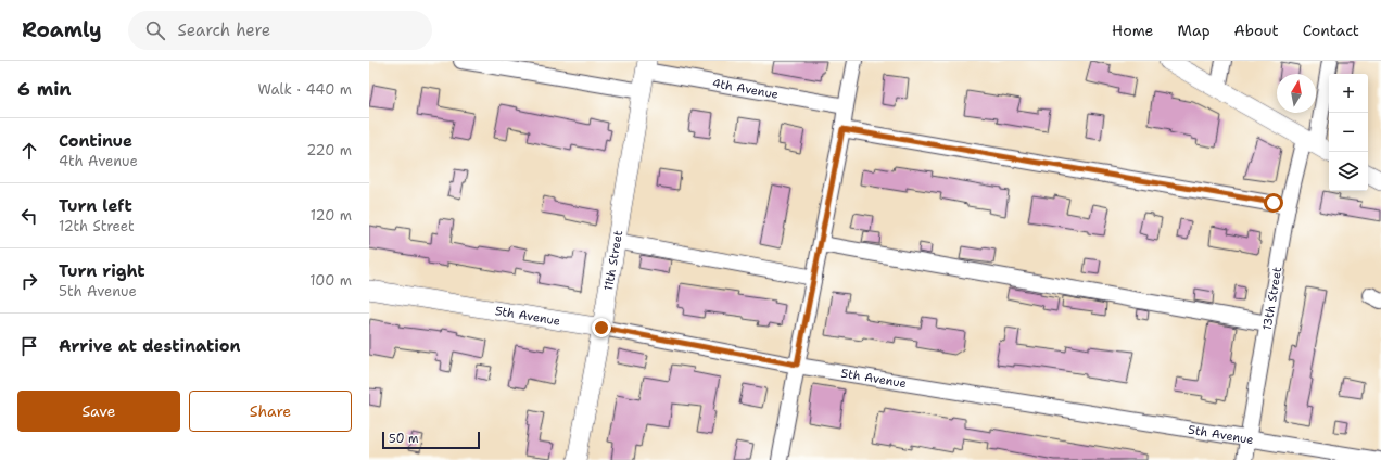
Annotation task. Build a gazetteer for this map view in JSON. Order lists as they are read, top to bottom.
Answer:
{
  "streets": {
    "main road": ["11th Street", "5th Avenue"],
    "street": ["4th Avenue", "13th Street"]
  },
  "crossings": [
    ["4th Avenue", "11th Street"],
    ["11th Street", "5th Avenue"],
    ["13th Street", "5th Avenue"]
  ],
  "scale_bar": "50 m",
  "north": "top",
  "page": {
    "header": "Roamly",
    "search": "Search here",
    "nav": [
      "Home",
      "Map",
      "About",
      "Contact"
    ],
    "heading": ["6 min", "Walk · 440 m"],
    "map_buttons": ["+", "−"],
    "list": [
      ["Continue", "4th Avenue", "220 m"],
      ["Turn left", "12th Street", "120 m"],
      ["Turn right", "5th Avenue", "100 m"],
      "Arrive at destination"
    ],
    "buttons": ["Save", "Share"],
    "scale": "50 m"
  }
}
